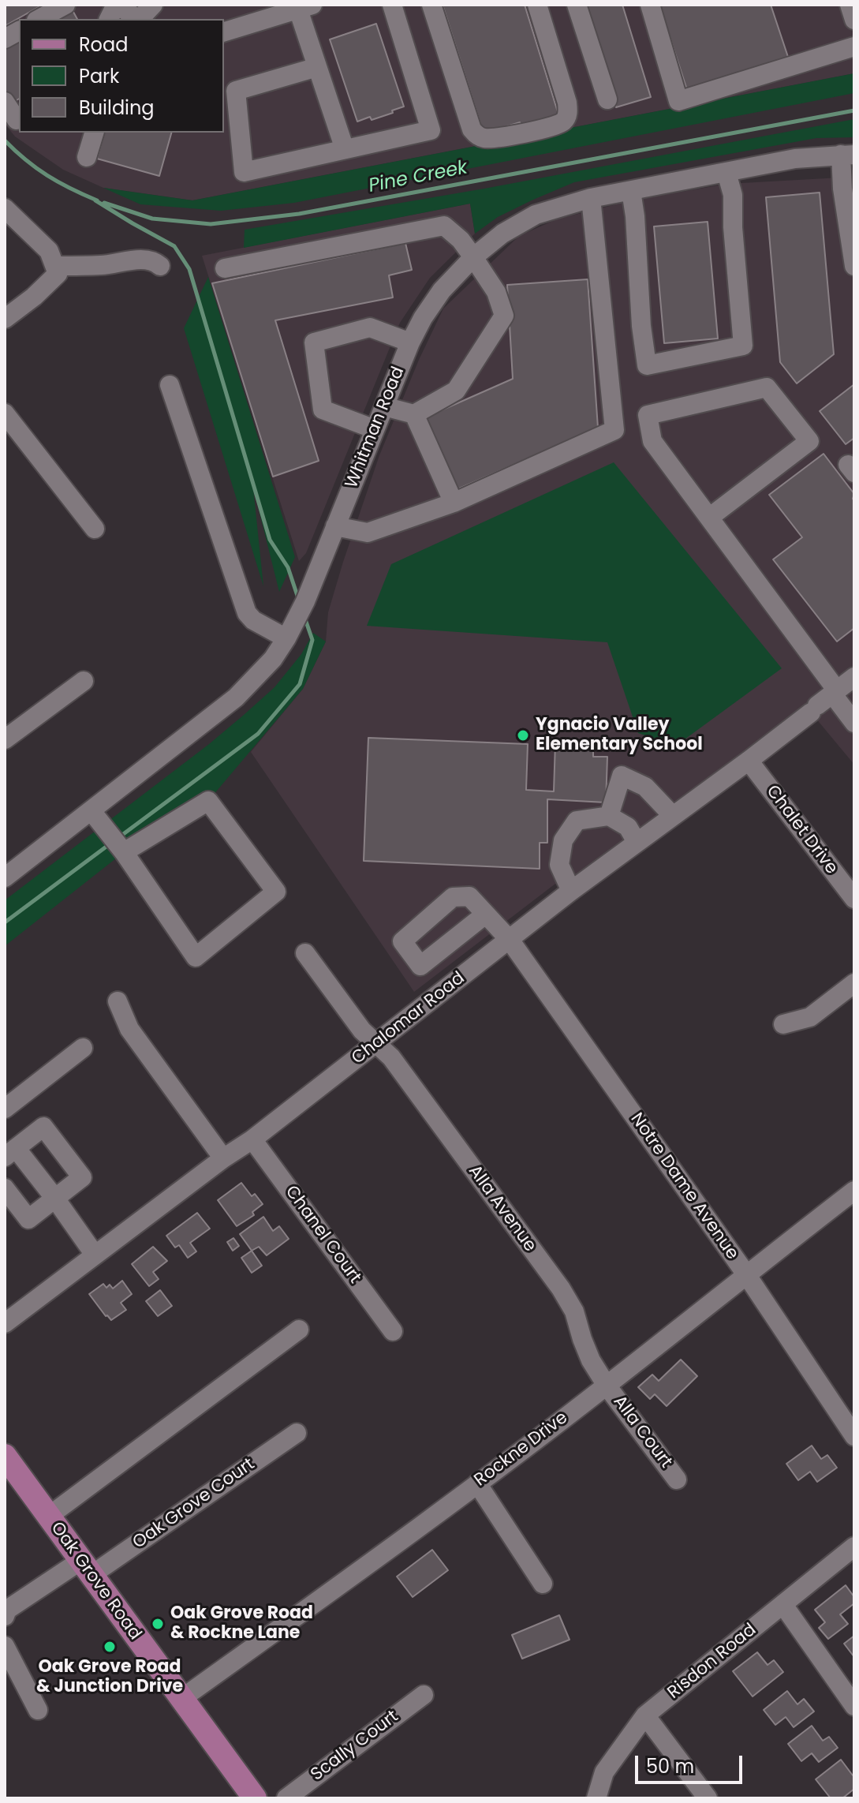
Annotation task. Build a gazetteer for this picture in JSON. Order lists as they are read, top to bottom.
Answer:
{
  "streets": {
    "main road": ["Oak Grove Road"],
    "street": [
      "Whitman Road",
      "Chalet Drive",
      "Chalomar Road",
      "Notre Dame Avenue",
      "Alla Avenue",
      "Chanel Court",
      "Alla Court",
      "Rockne Drive",
      "Oak Grove Court",
      "Risdon Road",
      "Scally Court"
    ]
  },
  "crossings": [
    ["Chalet Drive", "Chalomar Road"],
    ["Chalomar Road", "Notre Dame Avenue"],
    ["Chalomar Road", "Alla Avenue"],
    ["Chalomar Road", "Chanel Court"],
    ["Notre Dame Avenue", "Rockne Drive"],
    ["Alla Avenue", "Alla Court"],
    ["Alla Avenue", "Rockne Drive"],
    ["Alla Court", "Rockne Drive"],
    ["Rockne Drive", "Oak Grove Road"],
    ["Oak Grove Court", "Oak Grove Road"]
  ],
  "water": ["Pine Creek"],
  "places": ["Ygnacio Valley Elementary School", "Oak Grove Road & Rockne Lane", "Oak Grove Road & Junction Drive"],
  "legend": ["Road", "Park", "Building"],
  "scale_bar": "50 m"
}
